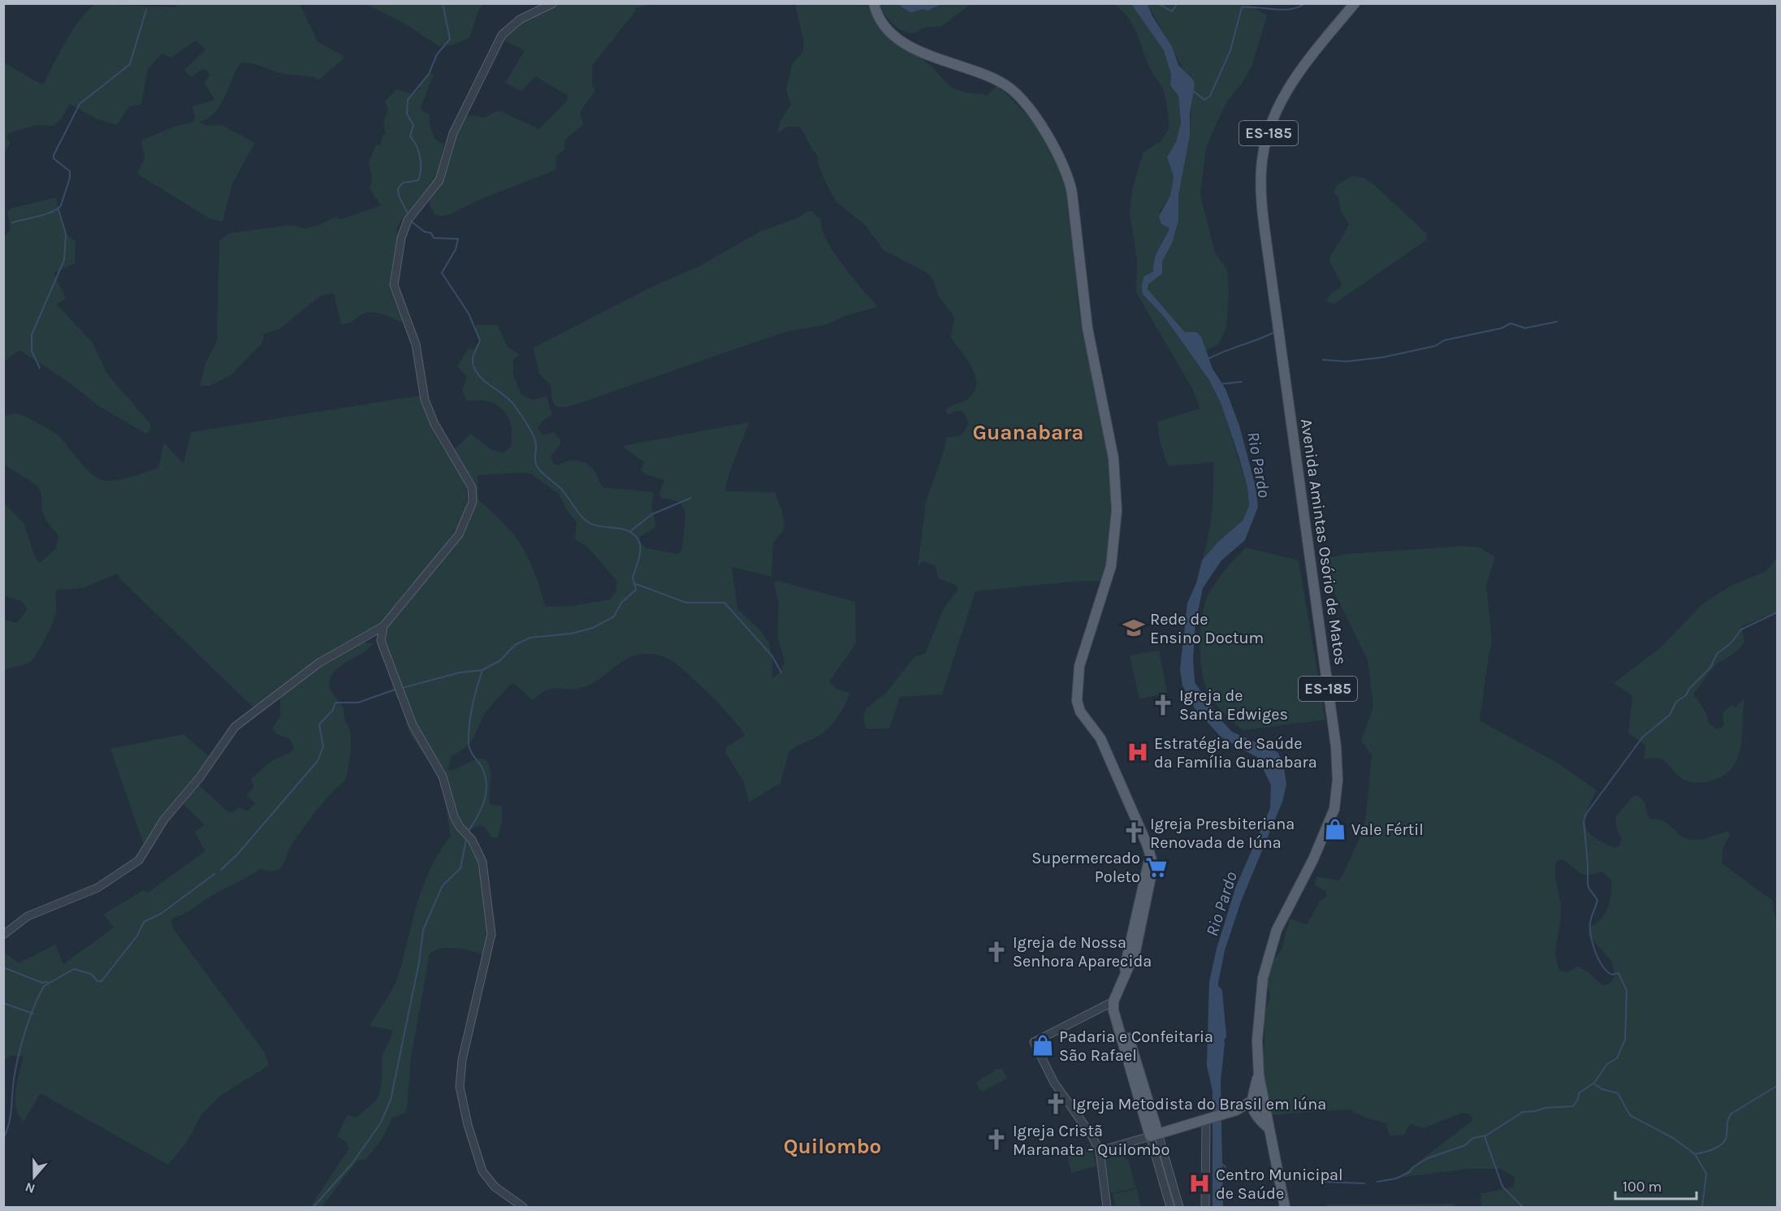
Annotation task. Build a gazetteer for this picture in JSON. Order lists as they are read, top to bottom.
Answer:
{
  "streets": {
    "main road": ["ES-185", "Avenida Amintas Osório de Matos"]
  },
  "crossings": [
    ["ES-185", "Avenida Amintas Osório de Matos"]
  ],
  "districts": ["Guanabara", "Quilombo"],
  "water": ["Rio Pardo"],
  "places": {
    "school or university": ["Rede de Ensino Doctum"],
    "church": [
      "Igreja de Santa Edwiges",
      "Igreja Presbiteriana Renovada de Iúna",
      "Igreja de Nossa Senhora Aparecida",
      "Igreja Metodista do Brasil em Iúna",
      "Igreja Cristã Maranata - Quilombo"
    ],
    "hospital": ["Estratégia de Saúde da Família Guanabara", "Centro Municipal de Saúde"],
    "shop": ["Vale Fértil", "Padaria e Confeitaria São Rafael"],
    "supermarket": ["Supermercado Poleto"]
  },
  "scale_bar": "100 m",
  "north": "bottom"
}
